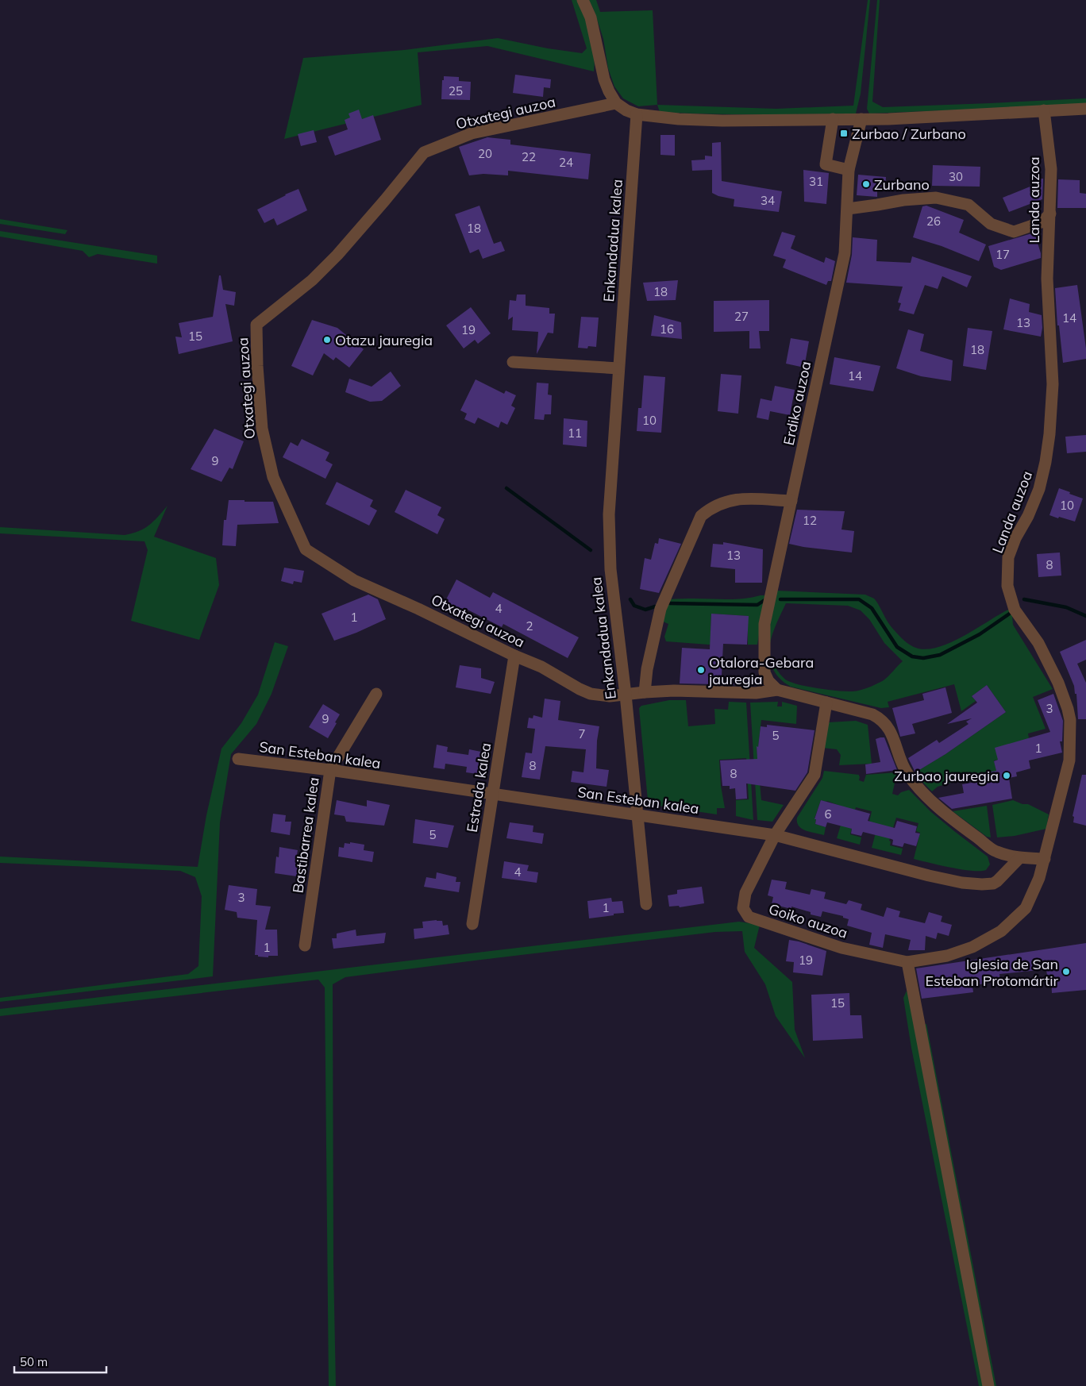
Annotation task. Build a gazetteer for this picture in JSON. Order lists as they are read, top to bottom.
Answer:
{
  "streets": {
    "street": [
      "Otxategi auzoa",
      "Landa auzoa",
      "Enkandadua kalea",
      "Erdiko auzoa",
      "San Esteban kalea",
      "Estrada kalea",
      "Bastibarrea kalea",
      "Goiko auzoa"
    ]
  },
  "crossings": [
    ["Otxategi auzoa", "Enkandadua kalea"],
    ["Otxategi auzoa", "Estrada kalea"],
    ["Landa auzoa", "Goiko auzoa"],
    ["Enkandadua kalea", "San Esteban kalea"],
    ["San Esteban kalea", "Estrada kalea"],
    ["San Esteban kalea", "Bastibarrea kalea"],
    ["San Esteban kalea", "Goiko auzoa"]
  ],
  "places": {
    "transit": ["Zurbao / Zurbano"],
    "other": [
      "Zurbano",
      "Otazu jauregia",
      "Otalora-Gebara jauregia",
      "Zurbao jauregia",
      "Iglesia de San Esteban Protomártir"
    ]
  },
  "house_numbers": [
    "25",
    "20",
    "22",
    "24",
    "30",
    "31",
    "34",
    "26",
    "18",
    "17",
    "18",
    "27",
    "14",
    "13",
    "16",
    "19",
    "15",
    "18",
    "14",
    "10",
    "11",
    "9",
    "10",
    "12",
    "13",
    "8",
    "4",
    "1",
    "2",
    "3",
    "9",
    "7",
    "5",
    "1",
    "8",
    "8",
    "6",
    "5",
    "4",
    "3",
    "1",
    "1",
    "19",
    "15"
  ],
  "scale_bar": "50 m"
}
